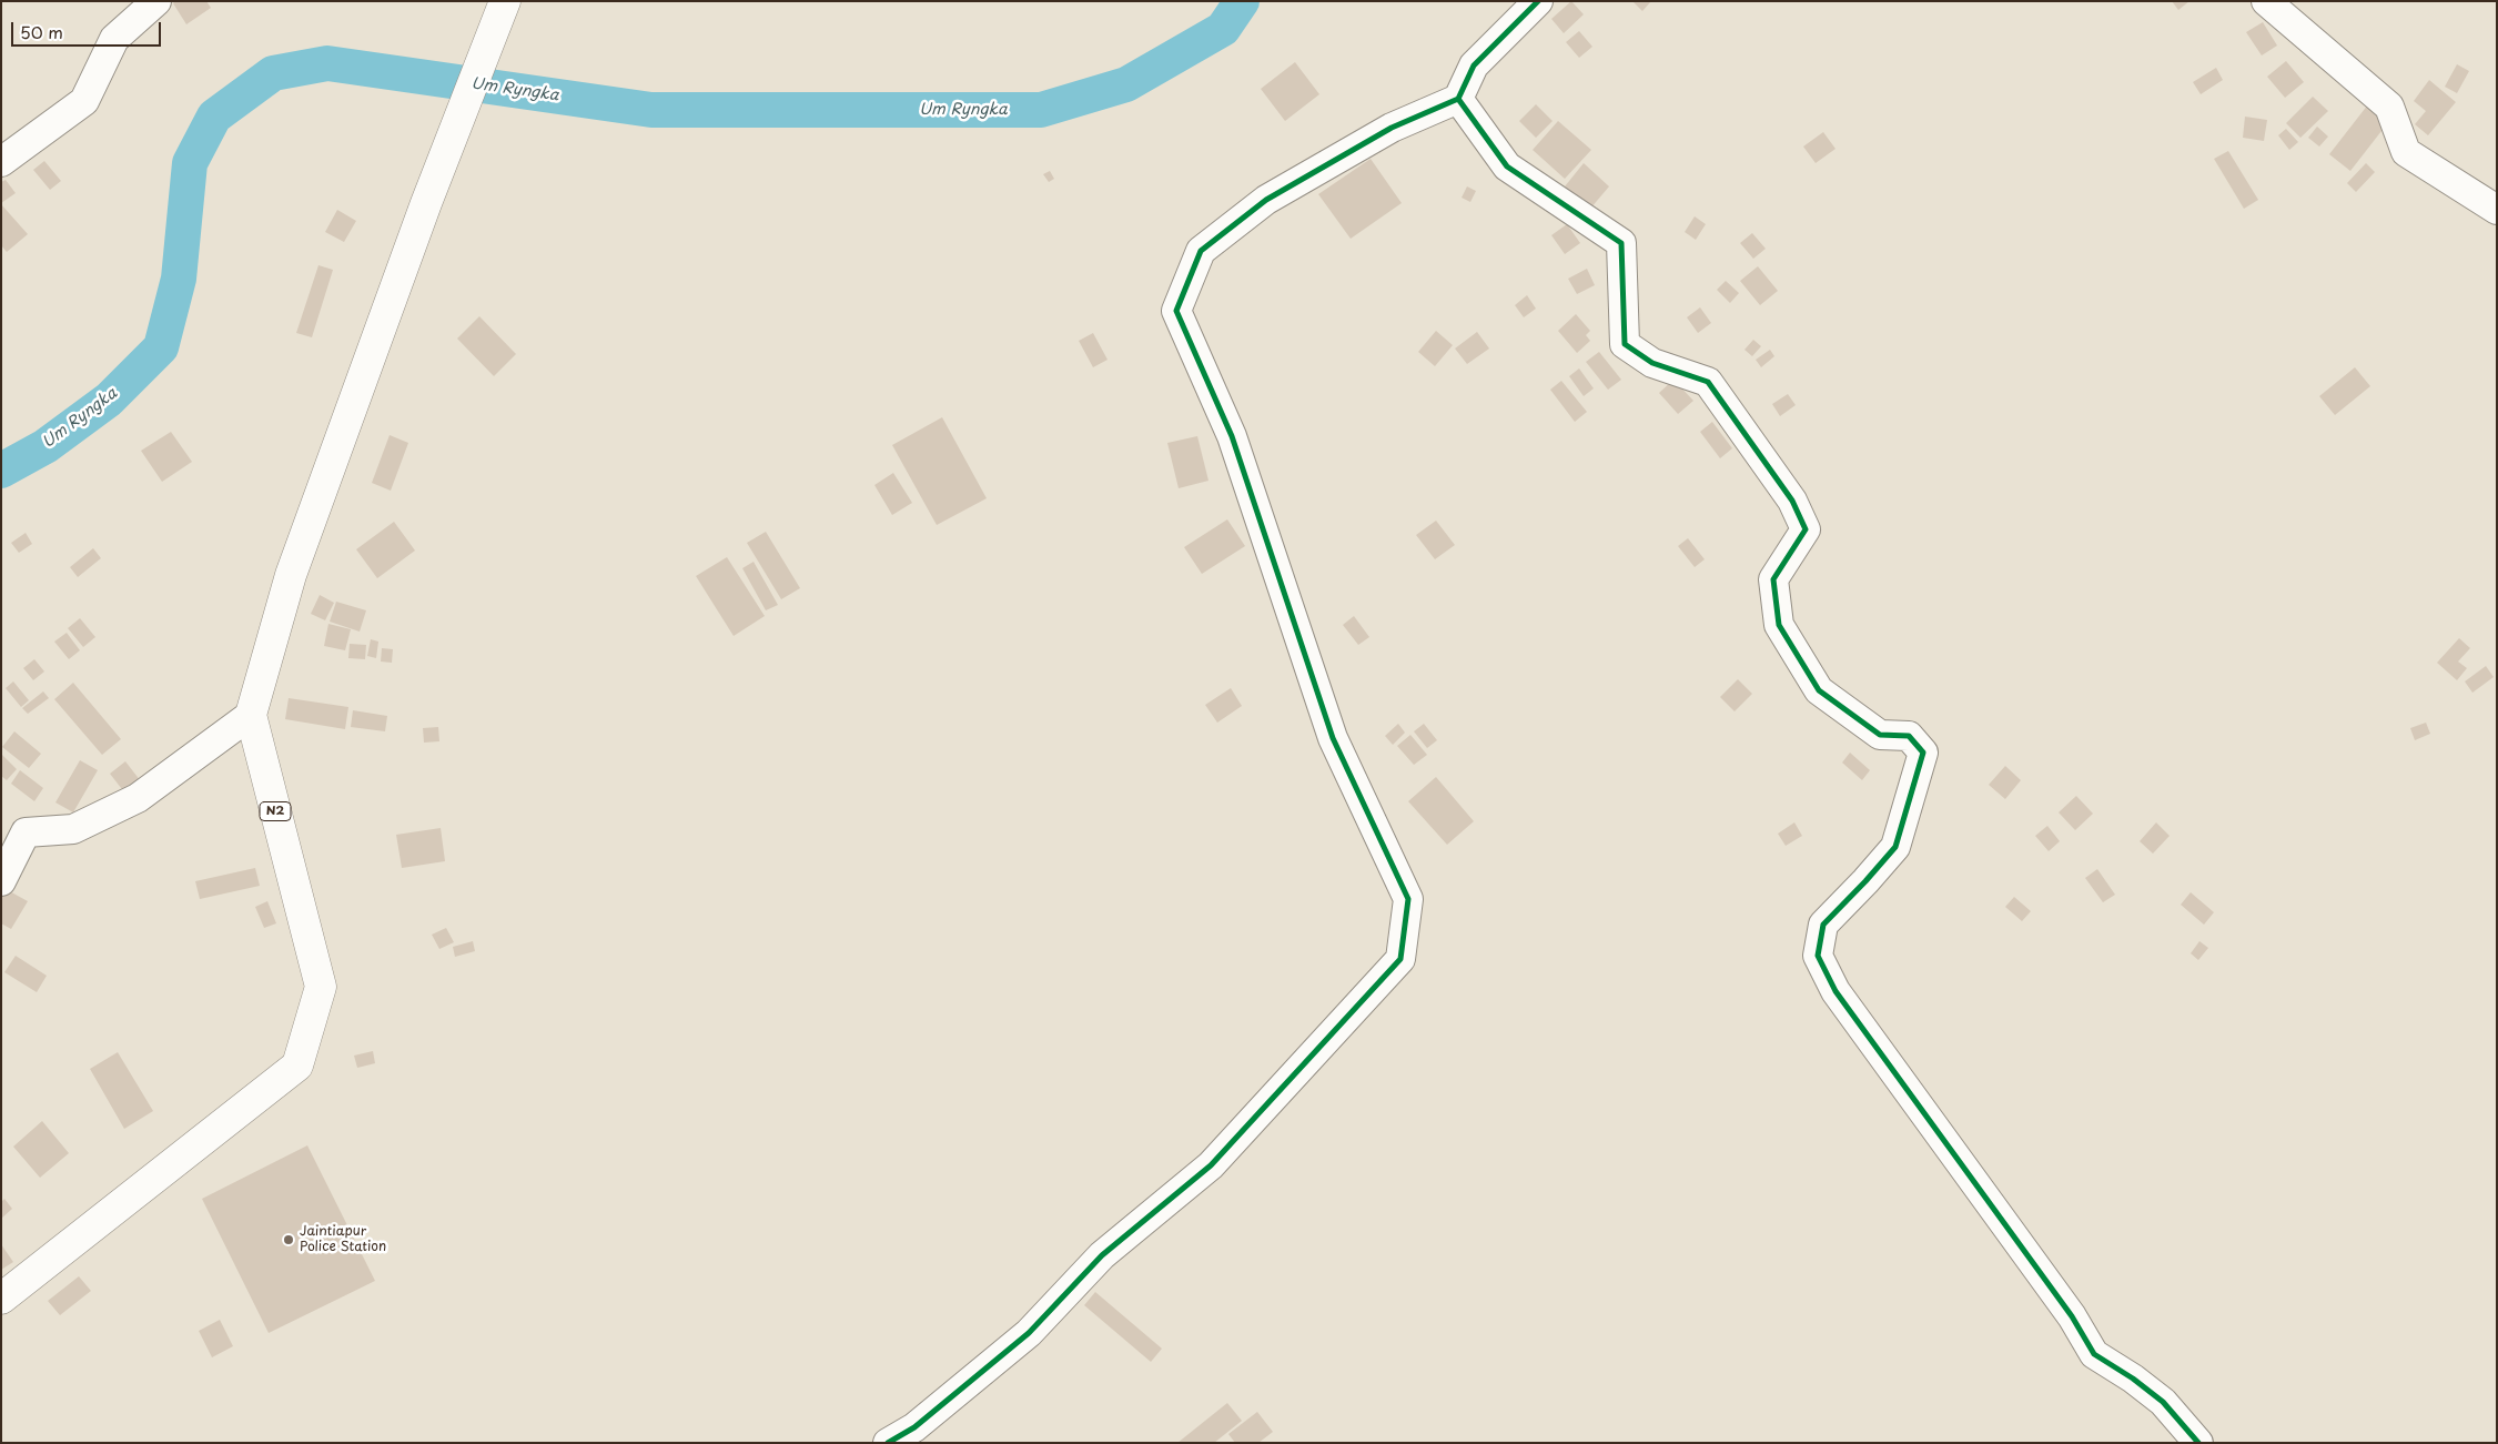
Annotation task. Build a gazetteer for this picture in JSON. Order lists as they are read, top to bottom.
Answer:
{
  "streets": {
    "highway": ["N2"]
  },
  "water": ["Um Ryngka"],
  "places": ["Jaintiapur Police Station"],
  "scale_bar": "50 m"
}
